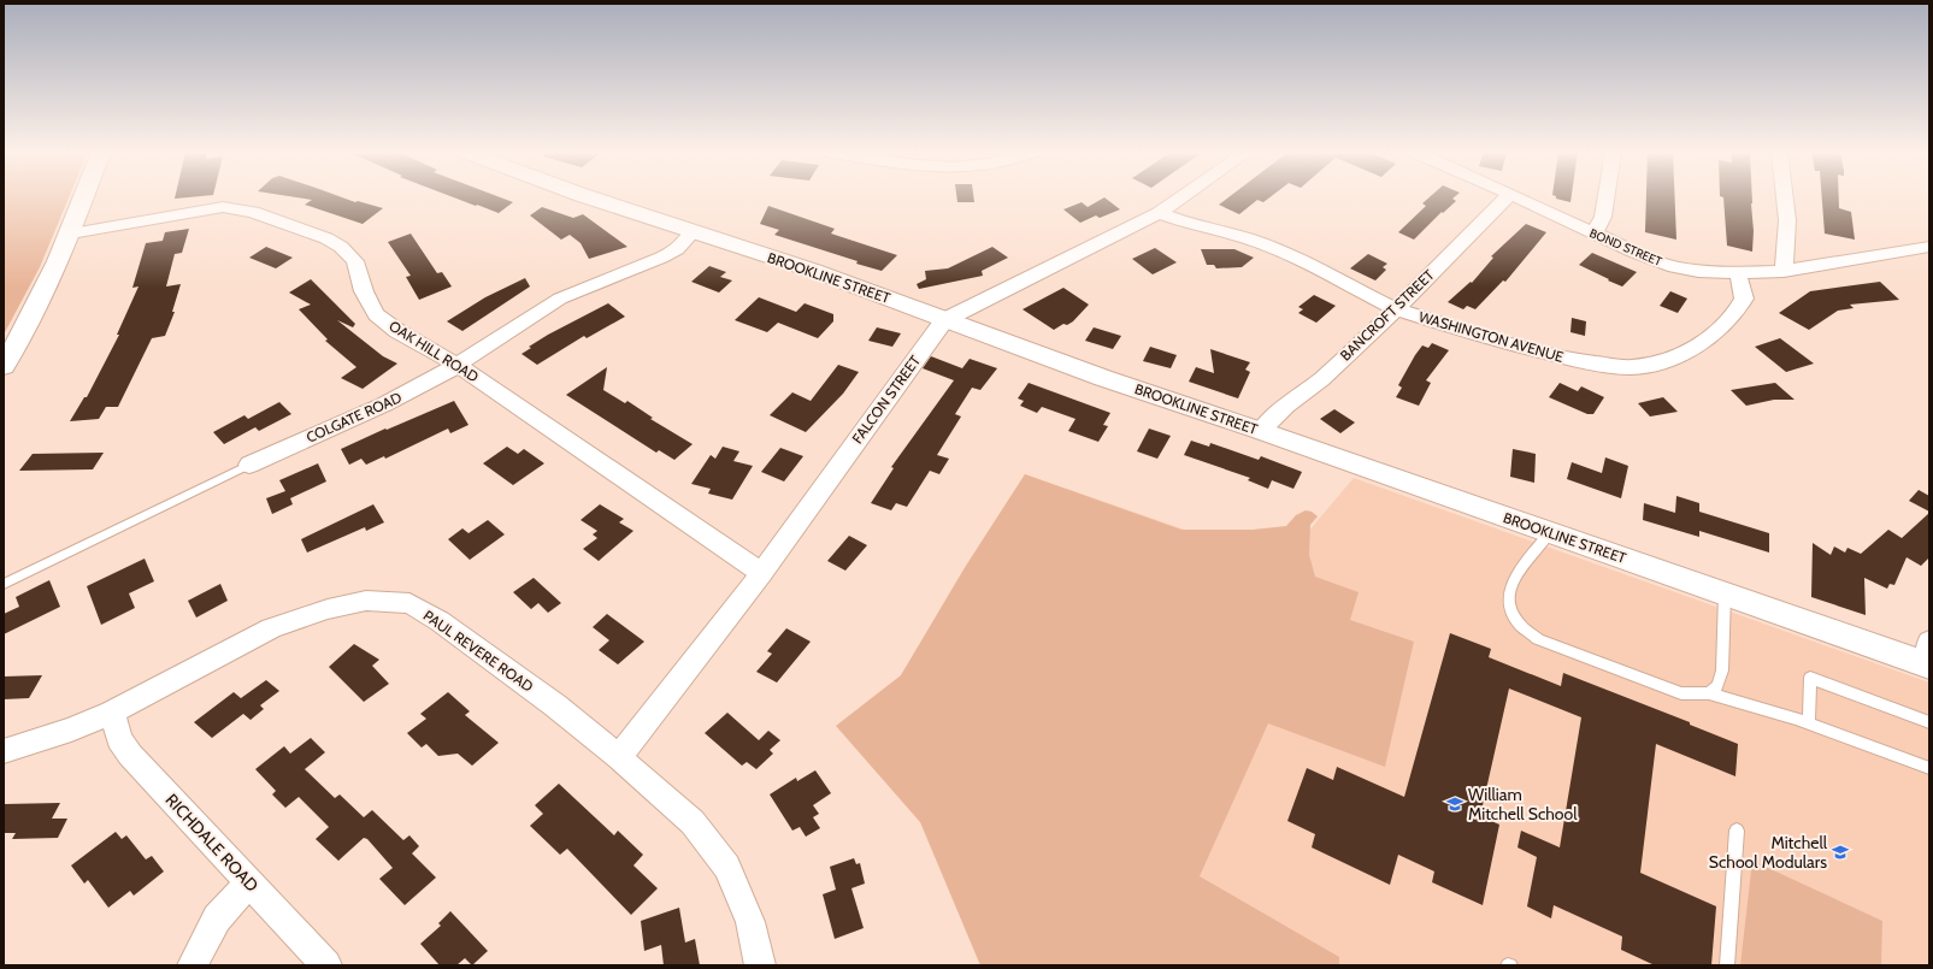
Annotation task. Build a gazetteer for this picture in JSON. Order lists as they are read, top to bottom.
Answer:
{
  "streets": {
    "street": [
      "BOND STREET",
      "BROOKLINE STREET",
      "BANCROFT STREET",
      "WASHINGTON AVENUE",
      "OAK HILL ROAD",
      "FALCON STREET",
      "COLGATE ROAD",
      "PAUL REVERE ROAD",
      "RICHDALE ROAD"
    ]
  },
  "crossings": [
    ["BOND STREET", "WASHINGTON AVENUE"],
    ["BROOKLINE STREET", "BANCROFT STREET"],
    ["BROOKLINE STREET", "FALCON STREET"],
    ["BROOKLINE STREET", "COLGATE ROAD"],
    ["BANCROFT STREET", "WASHINGTON AVENUE"],
    ["WASHINGTON AVENUE", "FALCON STREET"],
    ["OAK HILL ROAD", "FALCON STREET"],
    ["OAK HILL ROAD", "COLGATE ROAD"],
    ["FALCON STREET", "PAUL REVERE ROAD"],
    ["PAUL REVERE ROAD", "RICHDALE ROAD"]
  ],
  "places": {
    "school or university": ["William Mitchell School", "Mitchell School Modulars"]
  }
}
